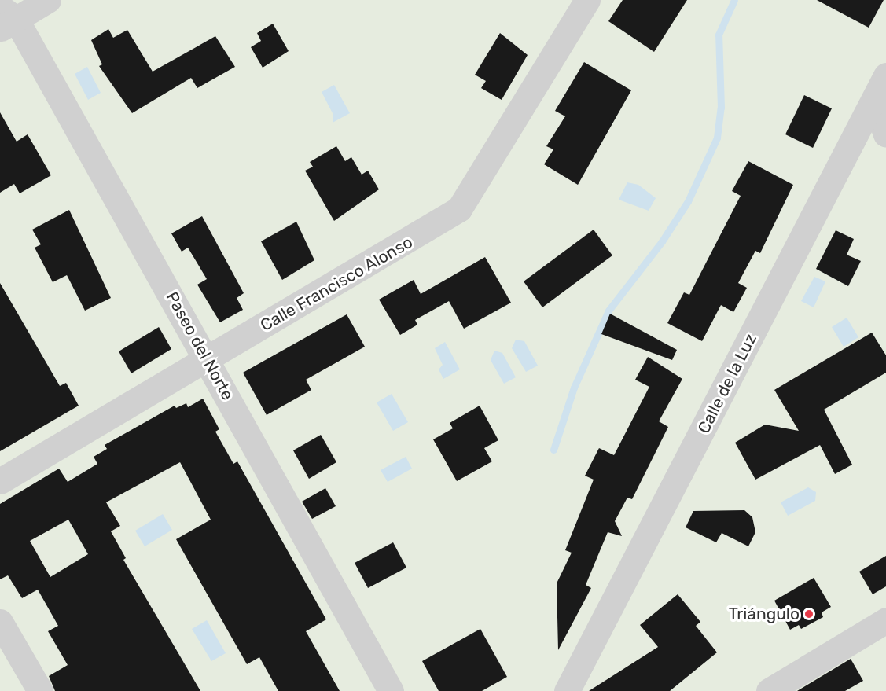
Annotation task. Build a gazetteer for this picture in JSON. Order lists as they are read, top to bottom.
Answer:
{
  "streets": {
    "street": ["Calle Francisco Alonso", "Paseo del Norte", "Calle de la Luz"]
  },
  "crossings": [
    ["Calle Francisco Alonso", "Paseo del Norte"]
  ],
  "places": ["Triángulo"]
}
